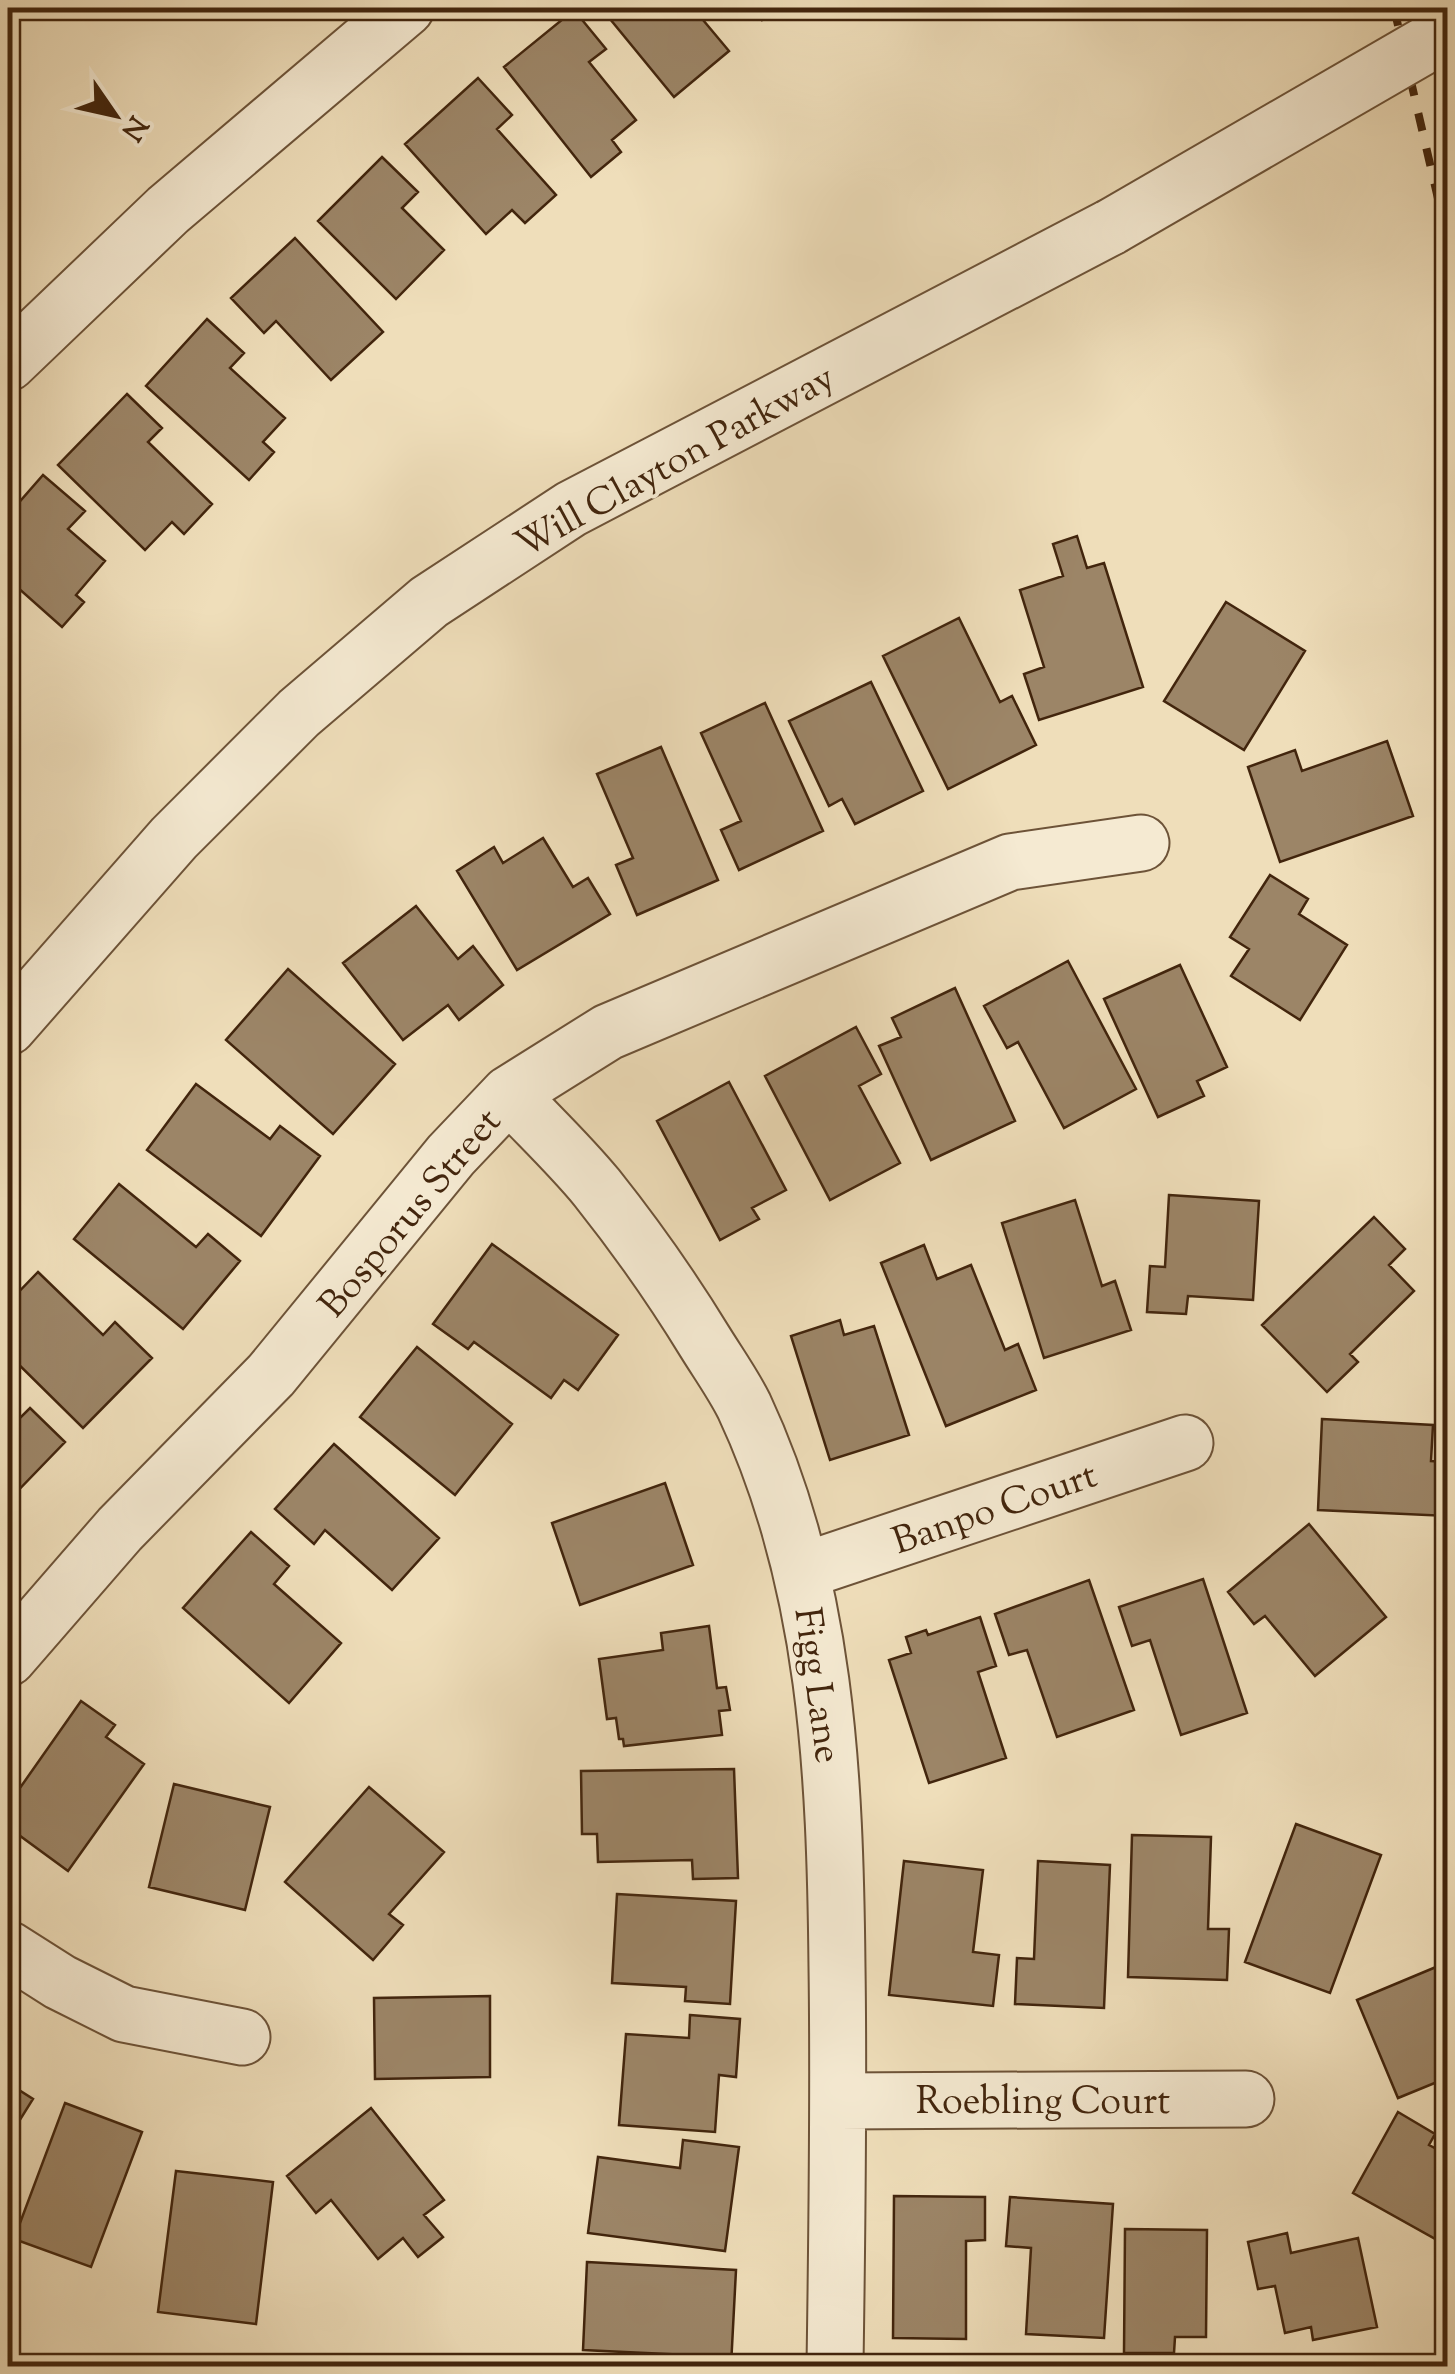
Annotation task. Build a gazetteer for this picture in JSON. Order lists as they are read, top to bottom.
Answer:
{
  "streets": {
    "street": [
      "Will Clayton Parkway",
      "Bosporus Street",
      "Banpo Court",
      "Figg Lane",
      "Roebling Court"
    ]
  },
  "crossings": [
    ["Bosporus Street", "Figg Lane"],
    ["Banpo Court", "Figg Lane"],
    ["Figg Lane", "Roebling Court"]
  ],
  "north": "bottom right"
}
